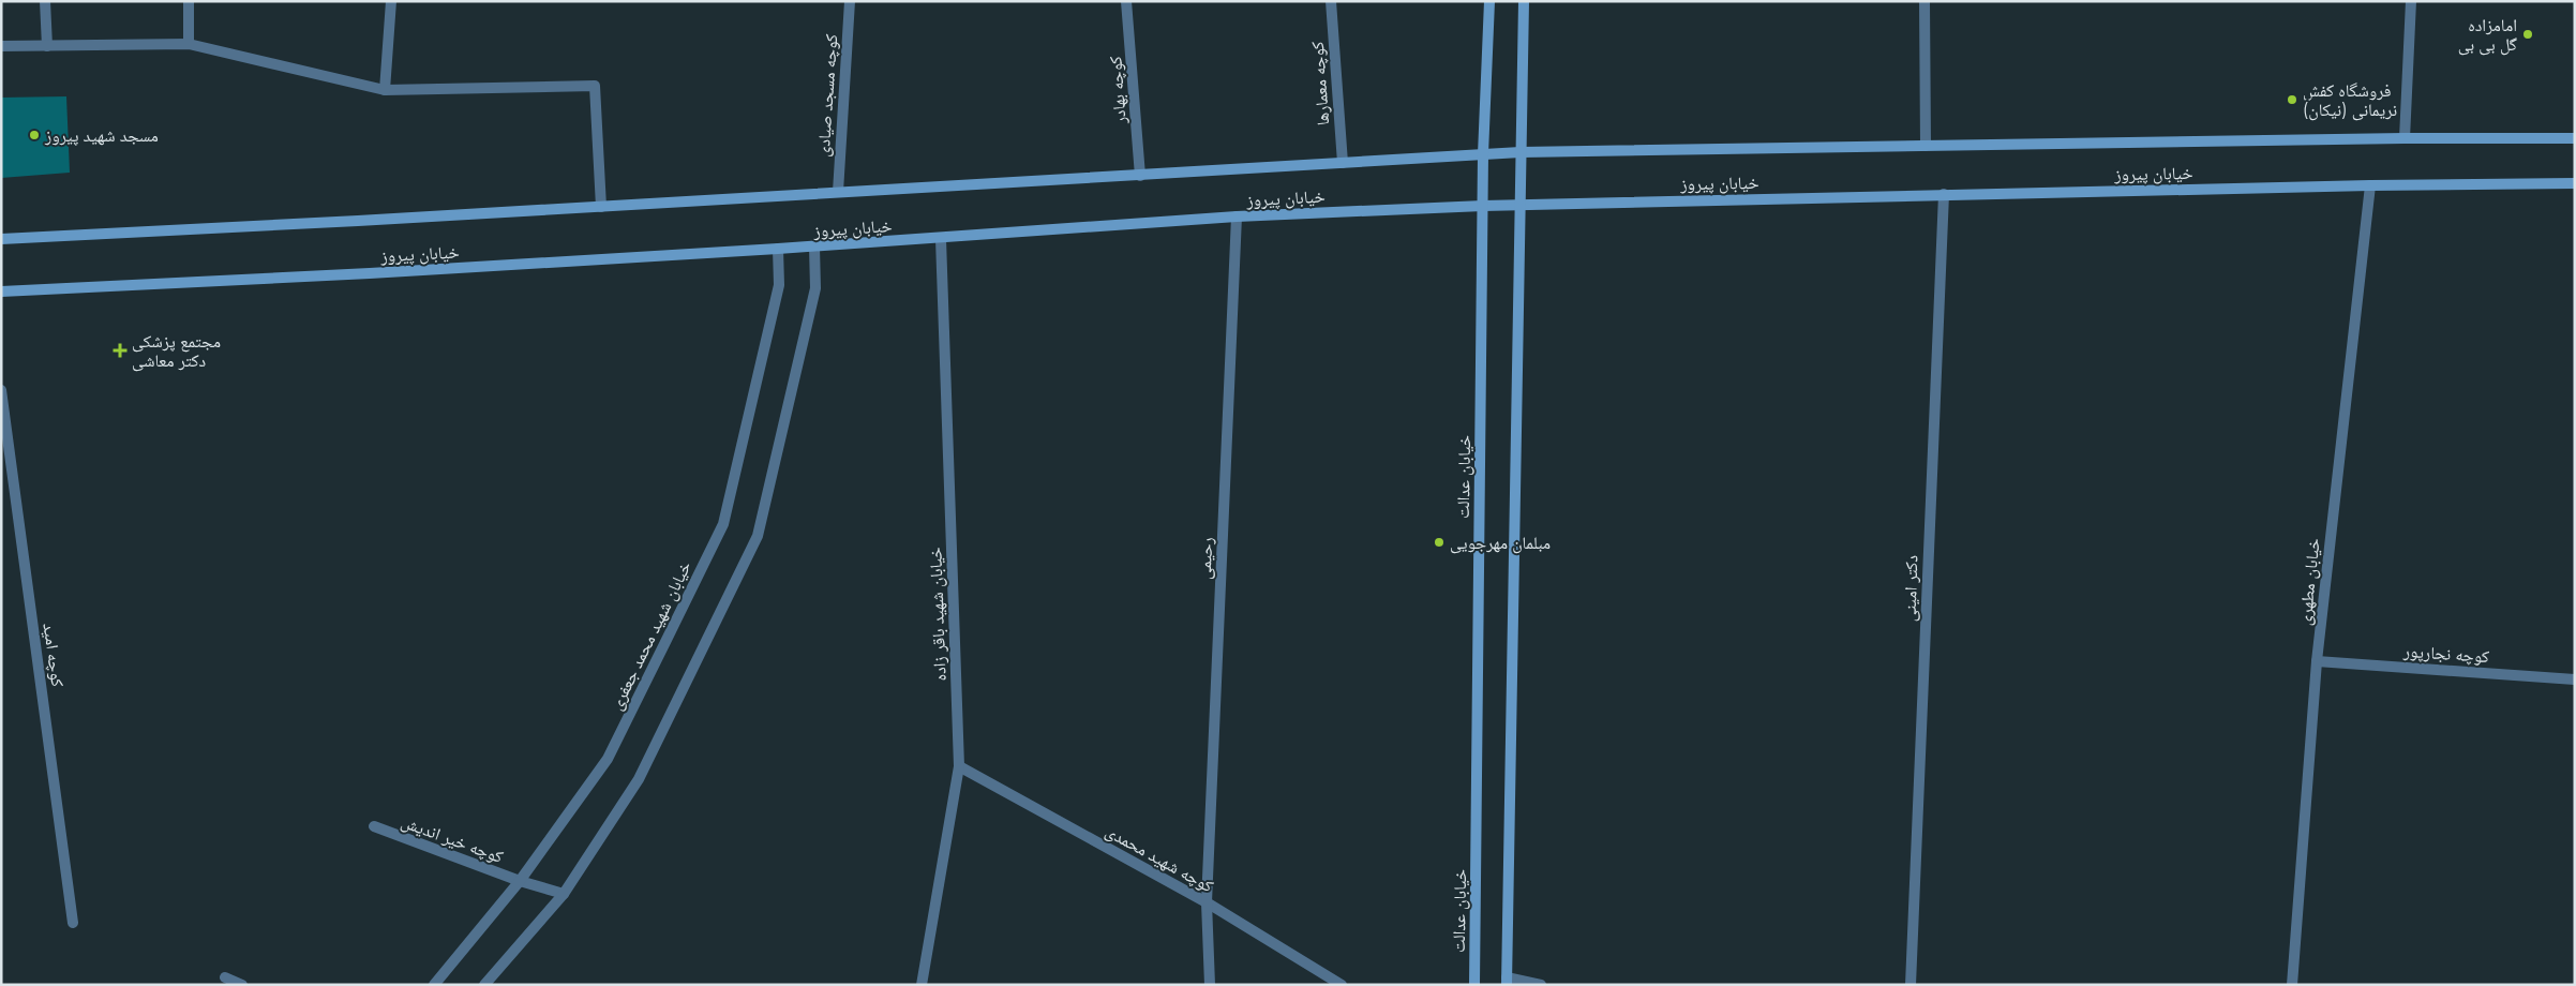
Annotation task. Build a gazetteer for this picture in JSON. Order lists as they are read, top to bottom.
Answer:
{
  "streets": {
    "main road": ["خیابان پیروز", "خیابان عدالت"],
    "street": [
      "کوچه معمارها",
      "کوچه بهادر",
      "کوچه مسجد صیادی",
      "رحیمی",
      "خیابان مطهری",
      "دکتر امینی",
      "خیابان شهید باقر زاده",
      "خیابان شهید محمد جعفری",
      "کوچه نجارپور",
      "کوچه امید",
      "کوچه خیر اندیش",
      "کوچه شهید محمدی"
    ]
  },
  "crossings": [
    ["کوچه معمارها", "خیابان پیروز"],
    ["کوچه بهادر", "خیابان پیروز"],
    ["کوچه مسجد صیادی", "خیابان پیروز"],
    ["خیابان پیروز", "خیابان عدالت"],
    ["خیابان پیروز", "رحیمی"],
    ["خیابان پیروز", "خیابان مطهری"],
    ["خیابان پیروز", "دکتر امینی"],
    ["خیابان پیروز", "خیابان شهید باقر زاده"],
    ["خیابان پیروز", "خیابان شهید محمد جعفری"],
    ["رحیمی", "کوچه شهید محمدی"],
    ["خیابان مطهری", "کوچه نجارپور"],
    ["خیابان شهید باقر زاده", "کوچه شهید محمدی"],
    ["خیابان شهید محمد جعفری", "کوچه خیر اندیش"]
  ],
  "places": {
    "other": [
      "امامزاده گل بی بی",
      "فروشگاه کفش نریمانی (نیکان)",
      "مسجد شهید پیروز",
      "مبلمان مهرجویی"
    ],
    "health": ["مجتمع پزشکی دکتر معاشی"]
  }
}
